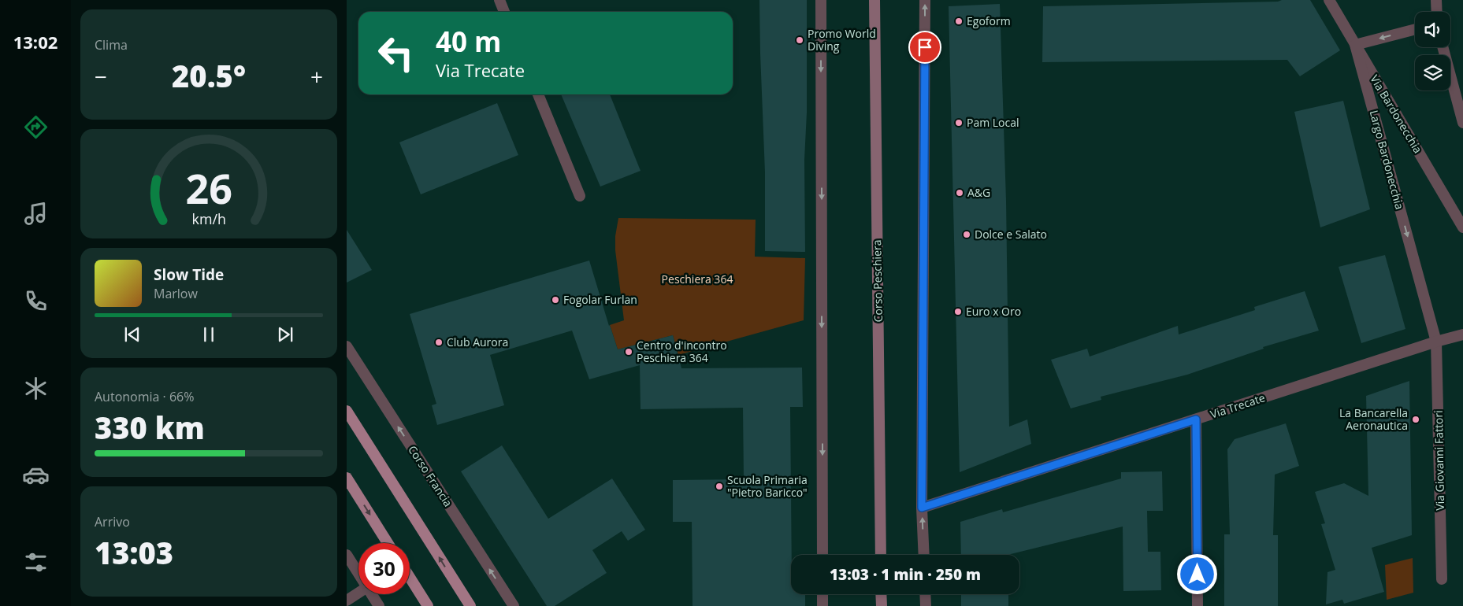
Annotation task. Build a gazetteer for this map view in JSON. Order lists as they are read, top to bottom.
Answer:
{
  "streets": {
    "main road": ["Corso Peschiera"],
    "street": [
      "Via Bardonecchia",
      "Largo Bardonecchia",
      "Via Trecate",
      "Via Giovanni Fattori",
      "Corso Francia"
    ]
  },
  "crossings": [
    ["Via Bardonecchia", "Largo Bardonecchia"],
    ["Largo Bardonecchia", "Via Trecate"],
    ["Largo Bardonecchia", "Via Giovanni Fattori"],
    ["Via Trecate", "Via Giovanni Fattori"]
  ],
  "one_way": ["Largo Bardonecchia", "Corso Francia"],
  "parks": ["Peschiera 364"],
  "places": [
    "Egoform",
    "Promo World Diving",
    "Pam Local",
    "A&G",
    "Dolce e Salato",
    "Fogolar Furlan",
    "Euro x Oro",
    "Club Aurora",
    "Centro d'incontro Peschiera 364",
    "La Bancarella Aeronautica",
    "Scuola Primaria \"Pietro Baricco\""
  ],
  "page": {
    "tabs": "13:02",
    "tile": [
      "Clima",
      ["Autonomia · 66%", "330 km"],
      ["Arrivo", "13:03"]
    ],
    "turn": ["40 m", "Via Trecate"],
    "heat": ["−", "20.5°", "+"],
    "song": ["Slow Tide", "Marlow"],
    "limit": "30",
    "trip": "13:03 · 1 min · 250 m",
    "gauge": ["26", "km/h"]
  }
}
